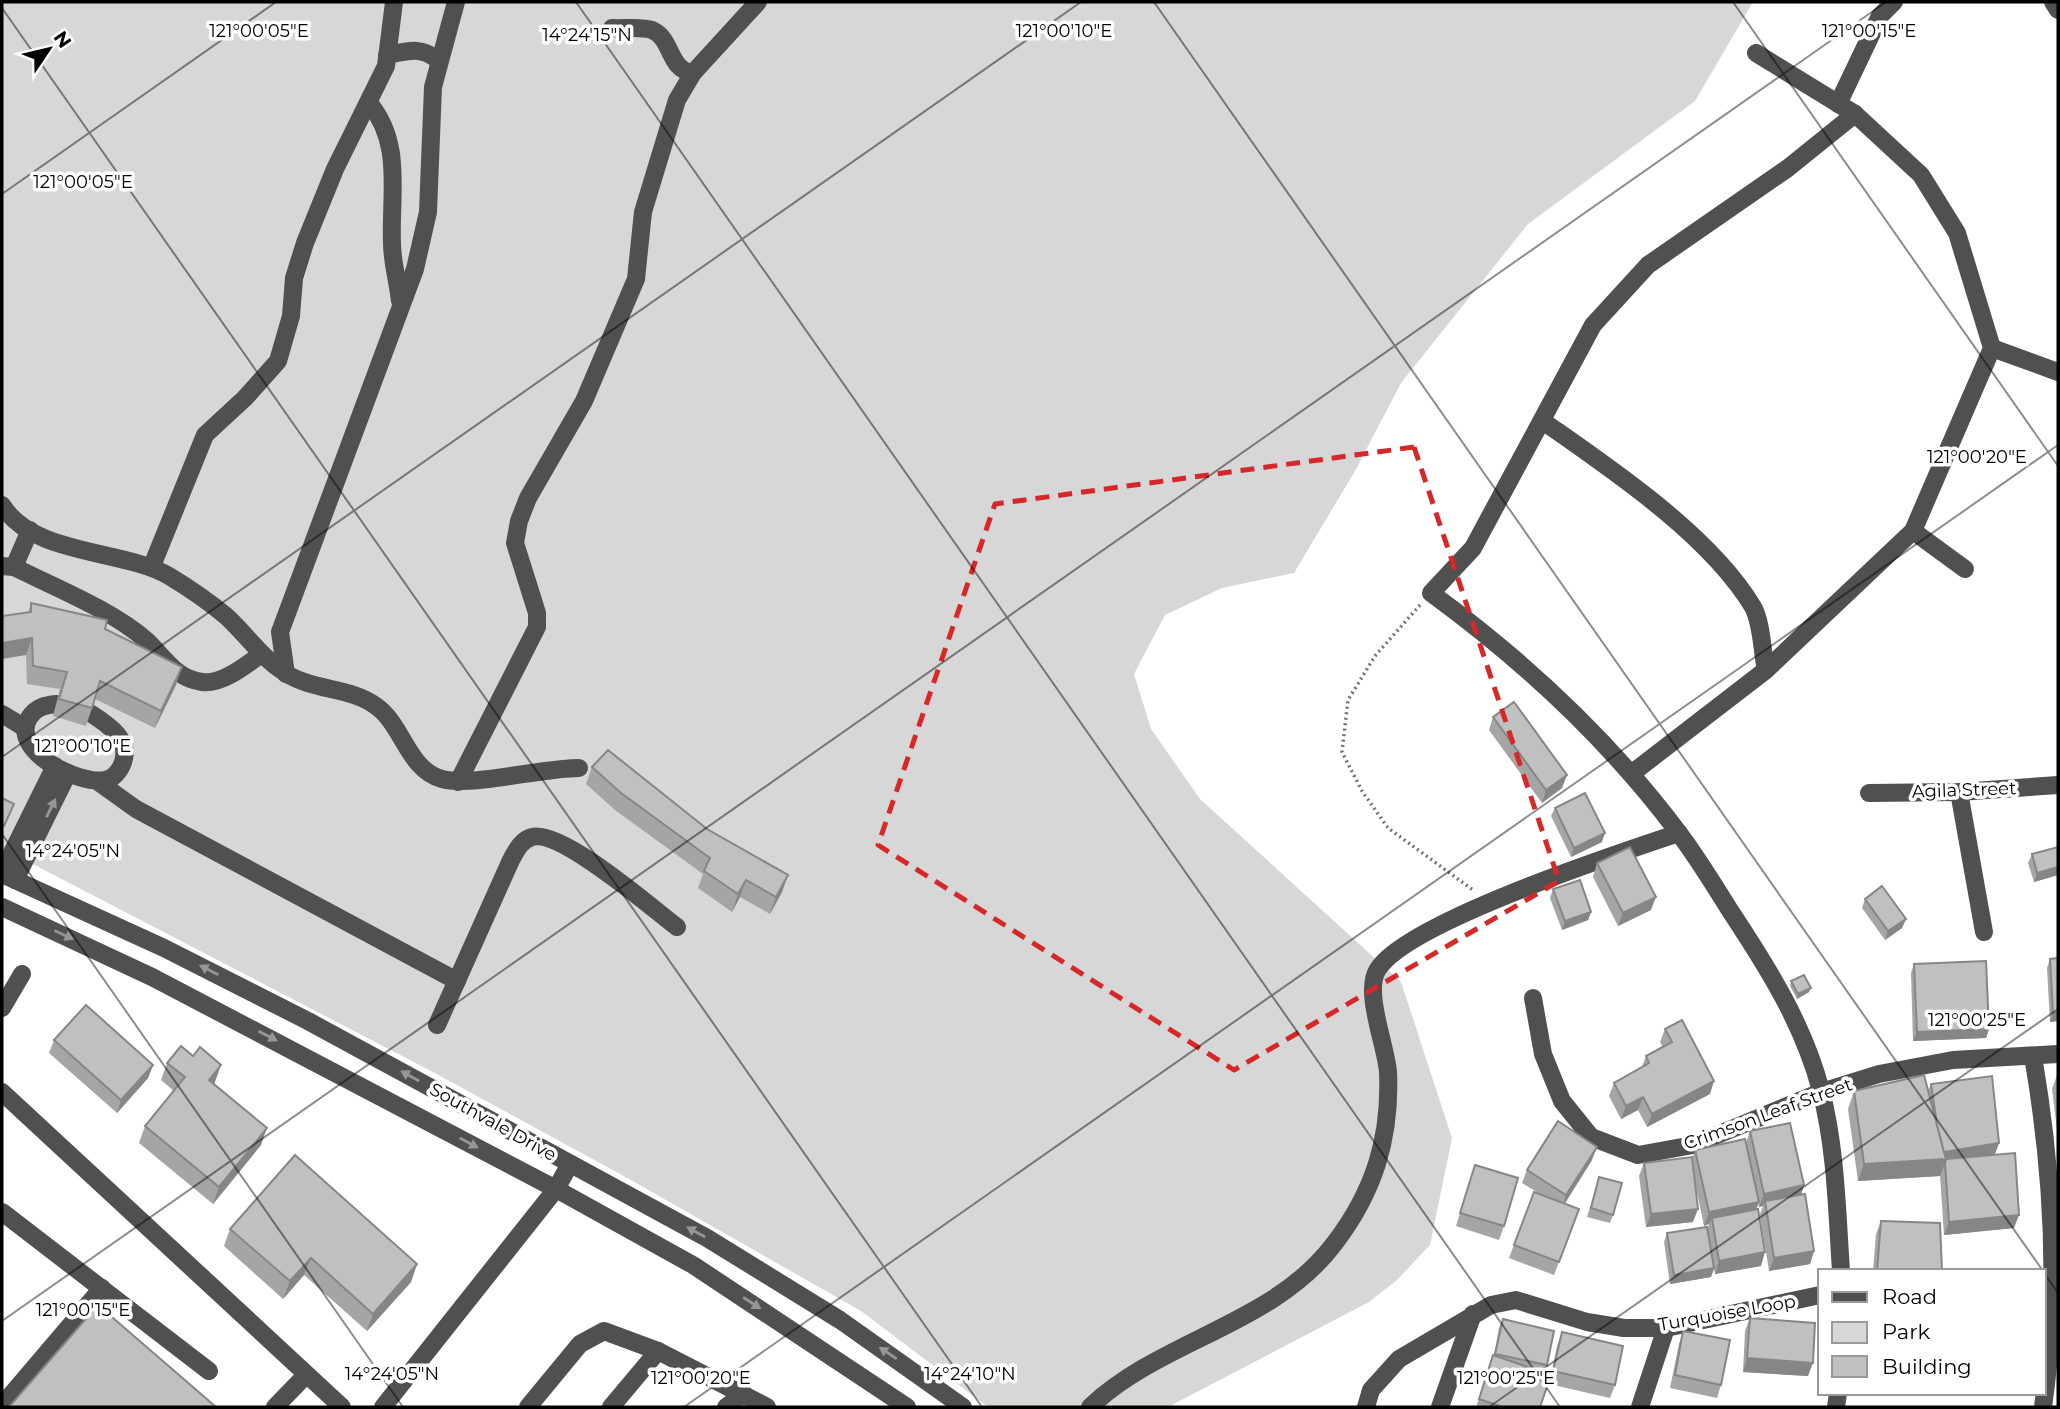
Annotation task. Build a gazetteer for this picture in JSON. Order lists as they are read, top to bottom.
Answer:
{
  "streets": {
    "street": [
      "Agila Street",
      "Crimson Leaf Street",
      "Southvale Drive",
      "Turquoise Loop"
    ]
  },
  "legend": ["Road", "Park", "Building"],
  "north": "top right",
  "coordinates": [
    "121°00'05\"E",
    "121°00'10\"E",
    "121°00'15\"E",
    "14°24'15\"N",
    "121°00'20\"E",
    "14°24'05\"N",
    "121°00'25\"E",
    "14°24'10\"N"
  ]
}
